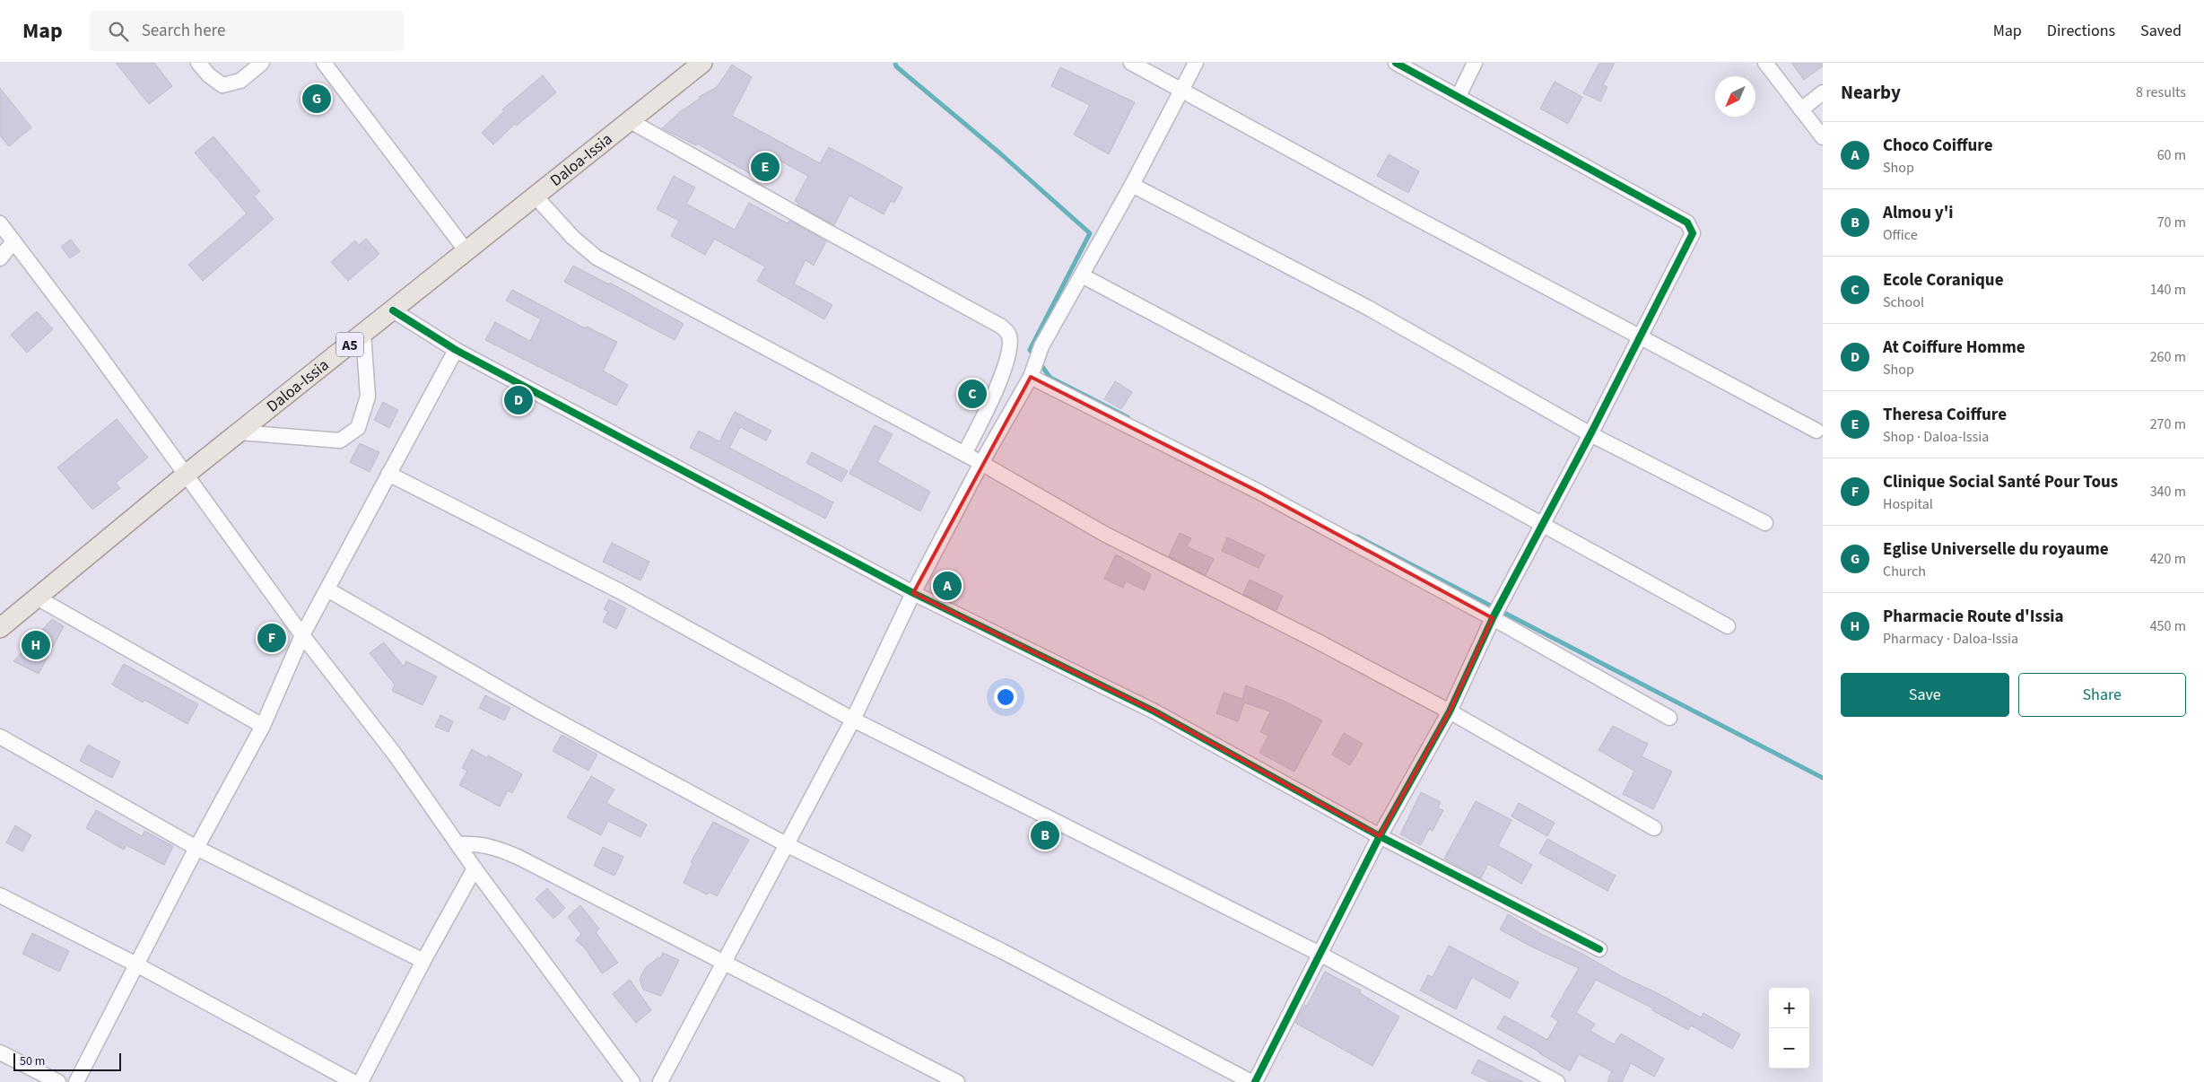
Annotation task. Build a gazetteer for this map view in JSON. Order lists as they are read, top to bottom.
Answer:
{
  "streets": {
    "main road": ["Daloa-Issia", "A5"]
  },
  "scale_bar": "50 m",
  "north": "bottom left",
  "page": {
    "header": "Map",
    "search": "Search here",
    "nav": ["Map", "Directions", "Saved"],
    "heading": ["Nearby", "8 results"],
    "pins": [
      "G",
      "E",
      "C",
      "D",
      "A",
      "F",
      "H",
      "B"
    ],
    "list": [
      {
        "mark": "A",
        "name": "Choco Coiffure",
        "note": "Shop",
        "value": "60 m"
      },
      {
        "mark": "B",
        "name": "Almou y'i",
        "note": "Office",
        "value": "70 m"
      },
      {
        "mark": "C",
        "name": "Ecole Coranique",
        "note": "School",
        "value": "140 m"
      },
      {
        "mark": "D",
        "name": "At Coiffure Homme",
        "note": "Shop",
        "value": "260 m"
      },
      {
        "mark": "E",
        "name": "Theresa Coiffure",
        "note": "Shop · Daloa-Issia",
        "value": "270 m"
      },
      {
        "mark": "F",
        "name": "Clinique Social Santé Pour Tous",
        "note": "Hospital",
        "value": "340 m"
      },
      {
        "mark": "G",
        "name": "Eglise Universelle du royaume",
        "note": "Church",
        "value": "420 m"
      },
      {
        "mark": "H",
        "name": "Pharmacie Route d'Issia",
        "note": "Pharmacy · Daloa-Issia",
        "value": "450 m"
      }
    ],
    "buttons": ["Save", "Share"],
    "map_buttons": ["+", "−"],
    "scale": "50 m"
  }
}
